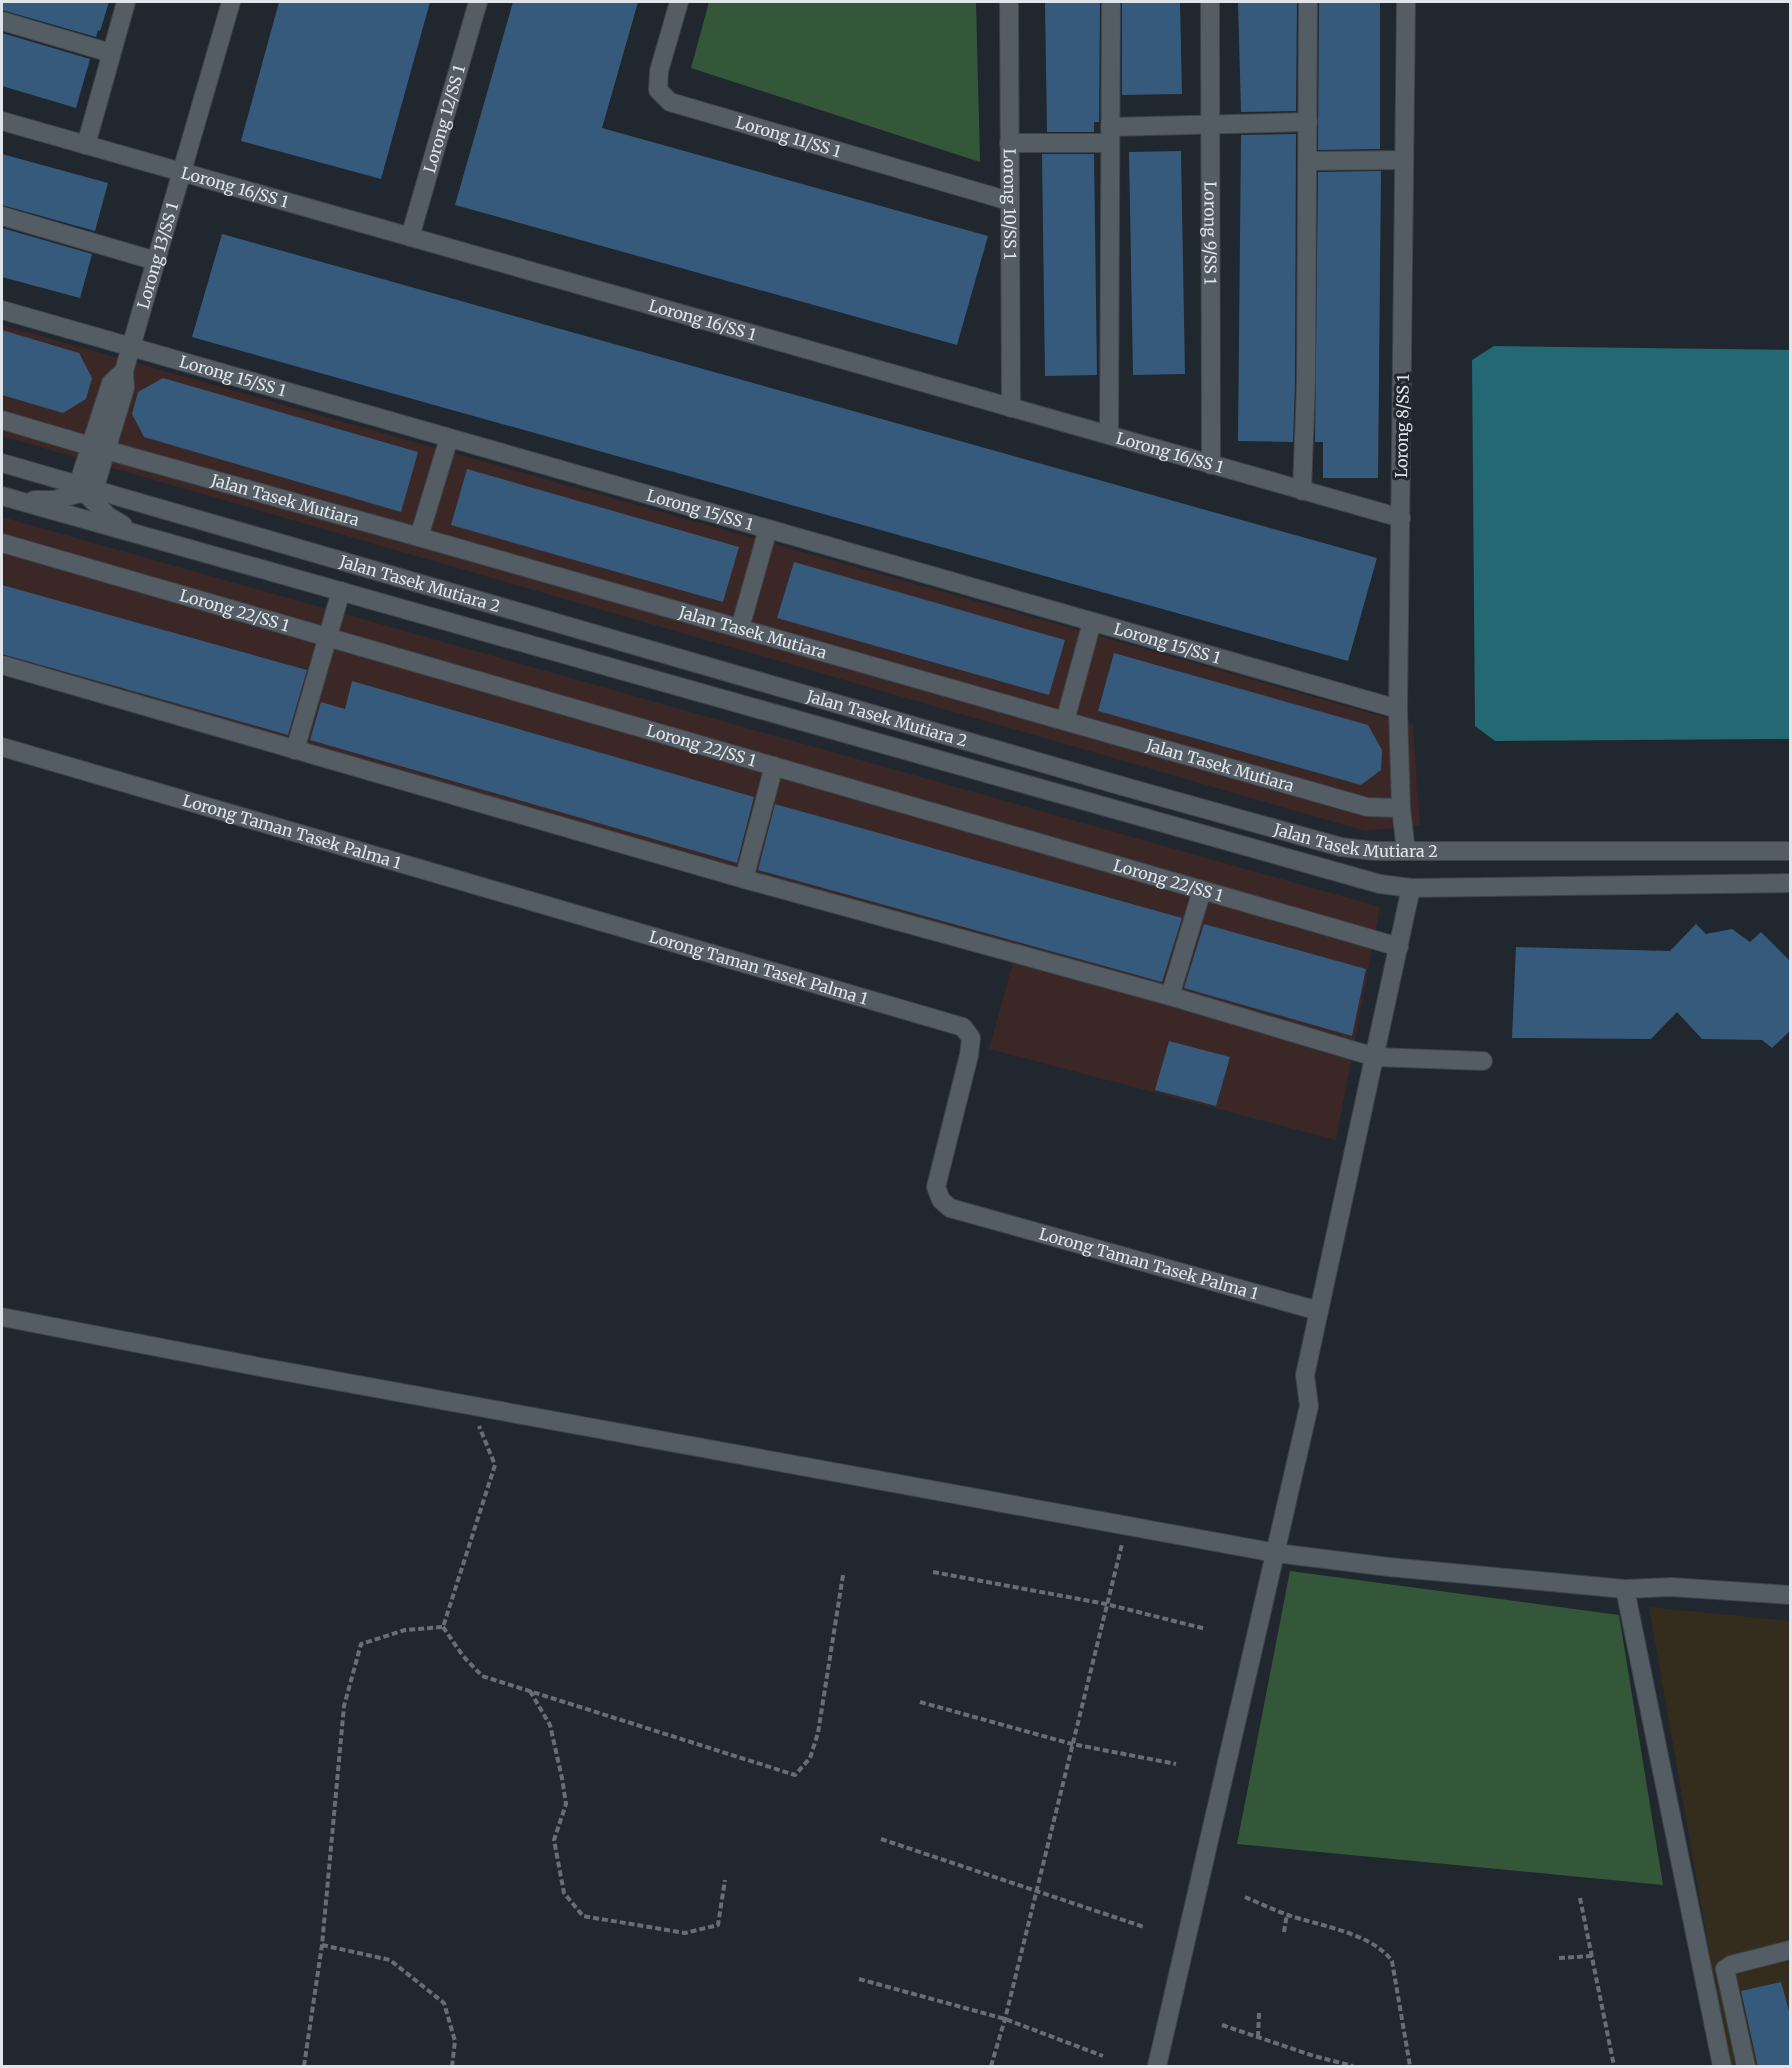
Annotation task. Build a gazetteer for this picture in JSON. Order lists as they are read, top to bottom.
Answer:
{
  "streets": {
    "street": [
      "Lorong 12/SS 1",
      "Lorong 11/SS 1",
      "Lorong 16/SS 1",
      "Lorong 10/SS 1",
      "Lorong 9/SS 1",
      "Lorong 13/SS 1",
      "Lorong 15/SS 1",
      "Lorong 8/SS 1",
      "Jalan Tasek Mutiara",
      "Jalan Tasek Mutiara 2",
      "Lorong 22/SS 1",
      "Lorong Taman Tasek Palma 1"
    ]
  },
  "crossings": [
    ["Lorong 12/SS 1", "Lorong 16/SS 1"],
    ["Lorong 11/SS 1", "Lorong 10/SS 1"],
    ["Lorong 16/SS 1", "Lorong 10/SS 1"],
    ["Lorong 16/SS 1", "Lorong 9/SS 1"],
    ["Lorong 16/SS 1", "Lorong 13/SS 1"],
    ["Lorong 16/SS 1", "Lorong 8/SS 1"],
    ["Lorong 13/SS 1", "Lorong 15/SS 1"],
    ["Lorong 13/SS 1", "Jalan Tasek Mutiara"],
    ["Lorong 13/SS 1", "Jalan Tasek Mutiara 2"],
    ["Lorong 15/SS 1", "Lorong 8/SS 1"],
    ["Lorong 8/SS 1", "Jalan Tasek Mutiara"],
    ["Lorong 8/SS 1", "Jalan Tasek Mutiara 2"]
  ]
}
